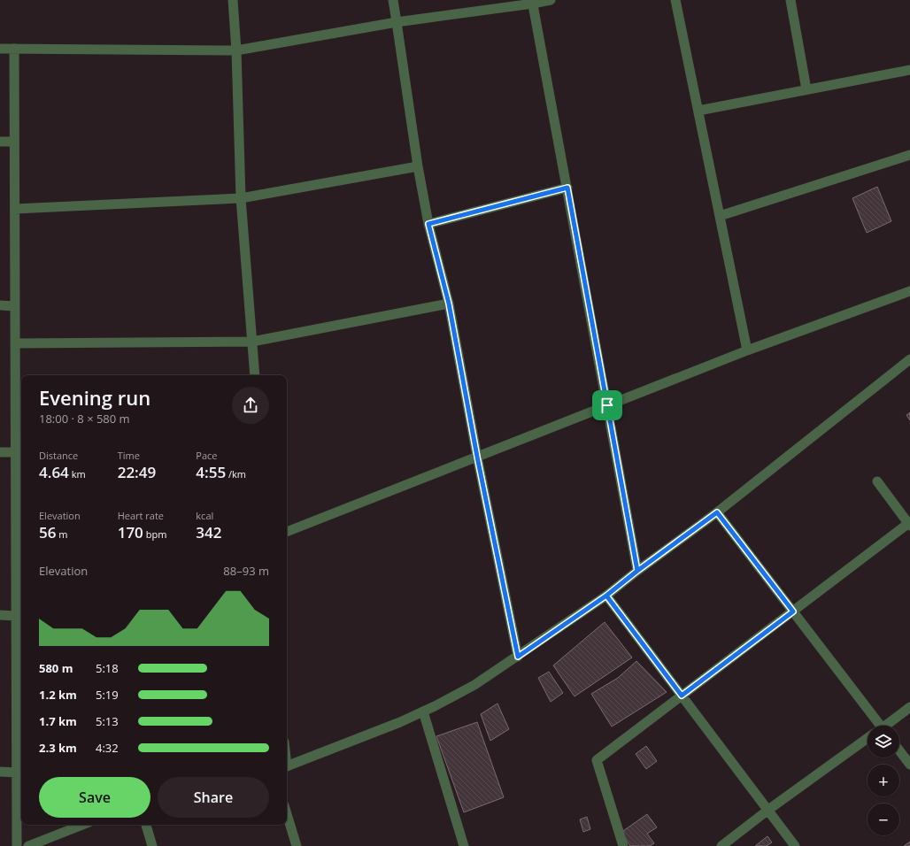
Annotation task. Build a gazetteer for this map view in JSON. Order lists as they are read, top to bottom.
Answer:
{
  "page": {
    "heading": ["Evening run", "18:00 · 8 × 580 m"],
    "stats": [
      ["Distance", "4.64 km"],
      ["Time", "22:49"],
      ["Pace", "4:55 /km"],
      ["Elevation", "56 m"],
      ["Heart rate", "170 bpm"],
      ["kcal", "342"]
    ],
    "chart": ["Elevation", "88–93 m"],
    "list": [
      {
        "name": "580 m",
        "note": "5:18"
      },
      {
        "name": "1.2 km",
        "note": "5:19"
      },
      {
        "name": "1.7 km",
        "note": "5:13"
      },
      {
        "name": "2.3 km",
        "note": "4:32"
      }
    ],
    "map_buttons": ["+", "−"],
    "buttons": ["Save", "Share"]
  }
}
